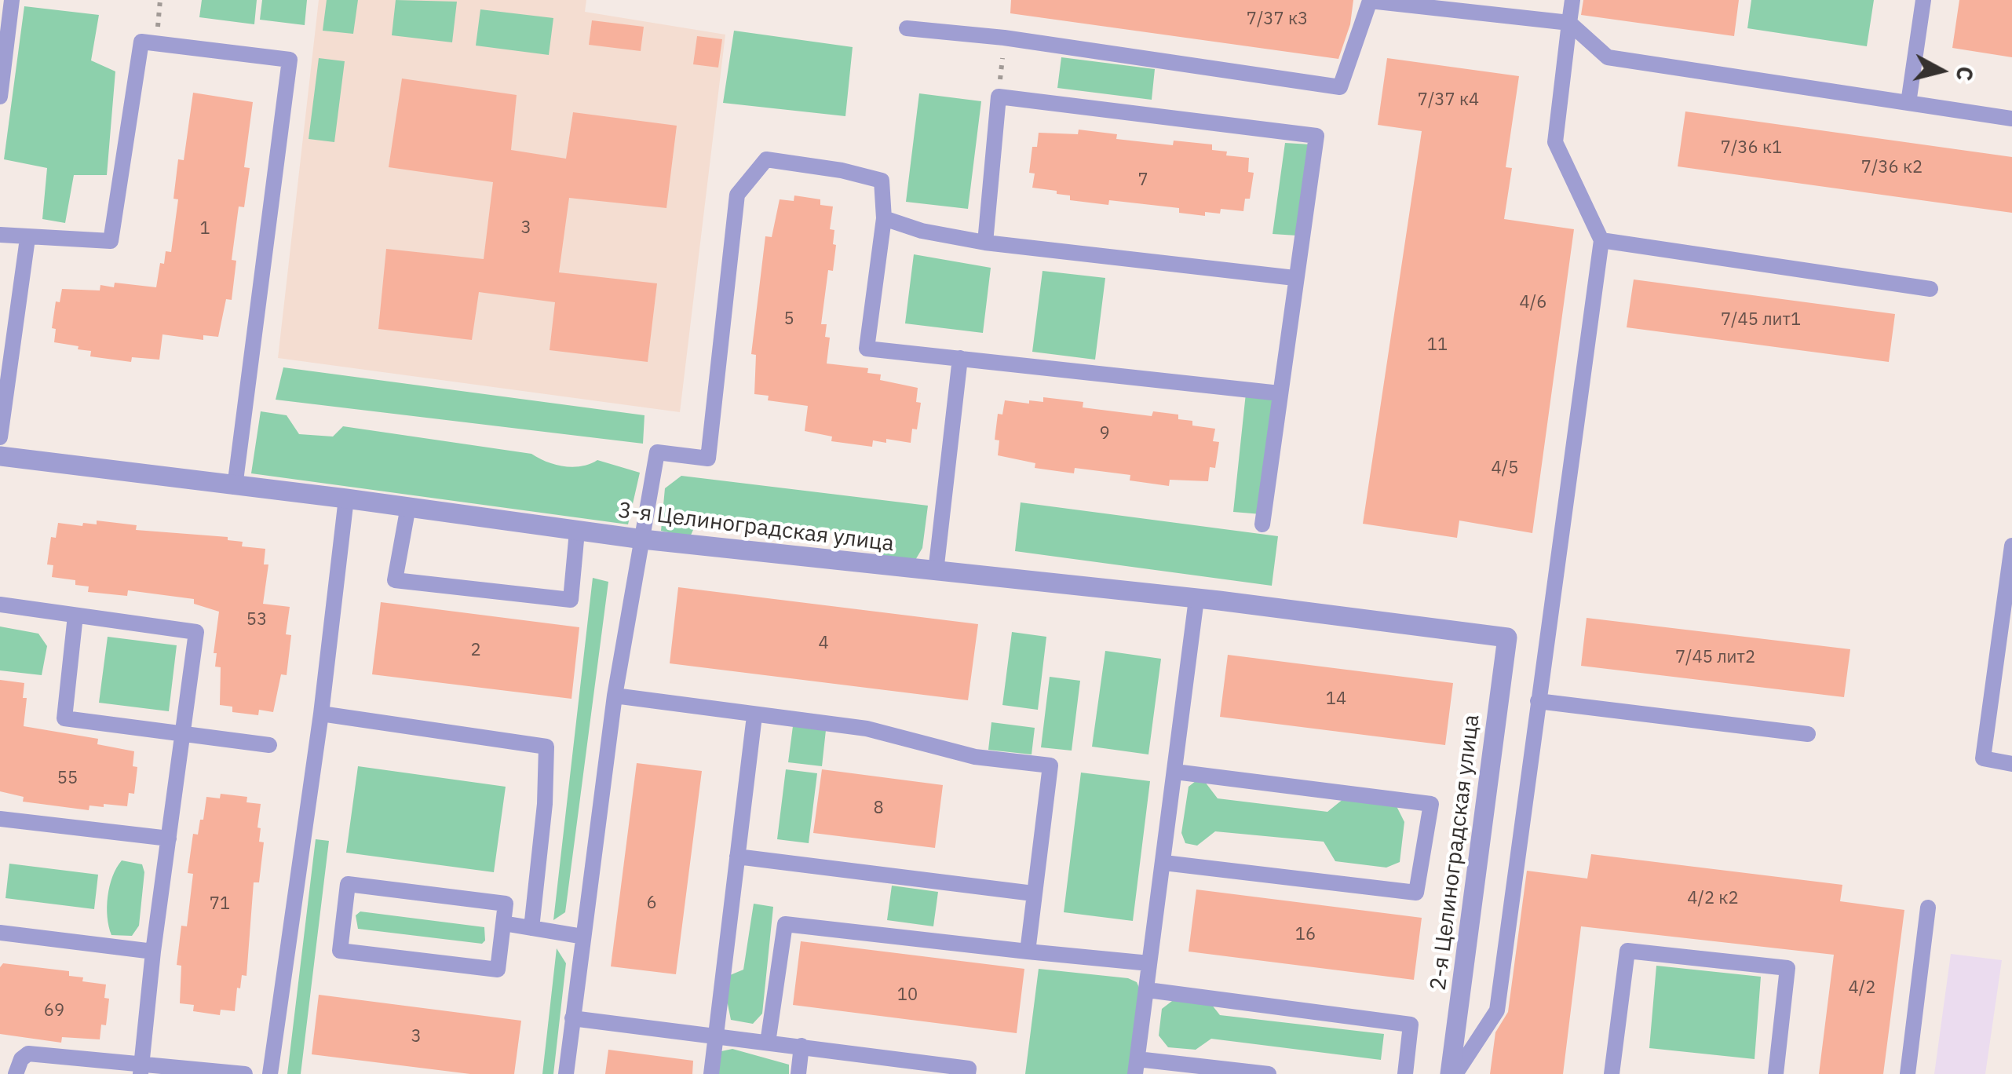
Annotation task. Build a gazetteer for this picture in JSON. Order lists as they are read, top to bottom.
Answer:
{
  "streets": {
    "street": ["3-я Целиноградская улица", "2-я Целиноградская улица"]
  },
  "crossings": [
    ["3-я Целиноградская улица", "2-я Целиноградская улица"]
  ],
  "house_numbers": [
    "7/37 к3",
    "7/37 к4",
    "7/36 к1",
    "7/36 к2",
    "7",
    "3",
    "1",
    "4/6",
    "5",
    "7/45 лит1",
    "11",
    "9",
    "4/5",
    "53",
    "4",
    "2",
    "7/45 лит2",
    "14",
    "55",
    "8",
    "4/2 к2",
    "6",
    "71",
    "16",
    "4/2",
    "10",
    "69",
    "3"
  ],
  "north": "right"
}
